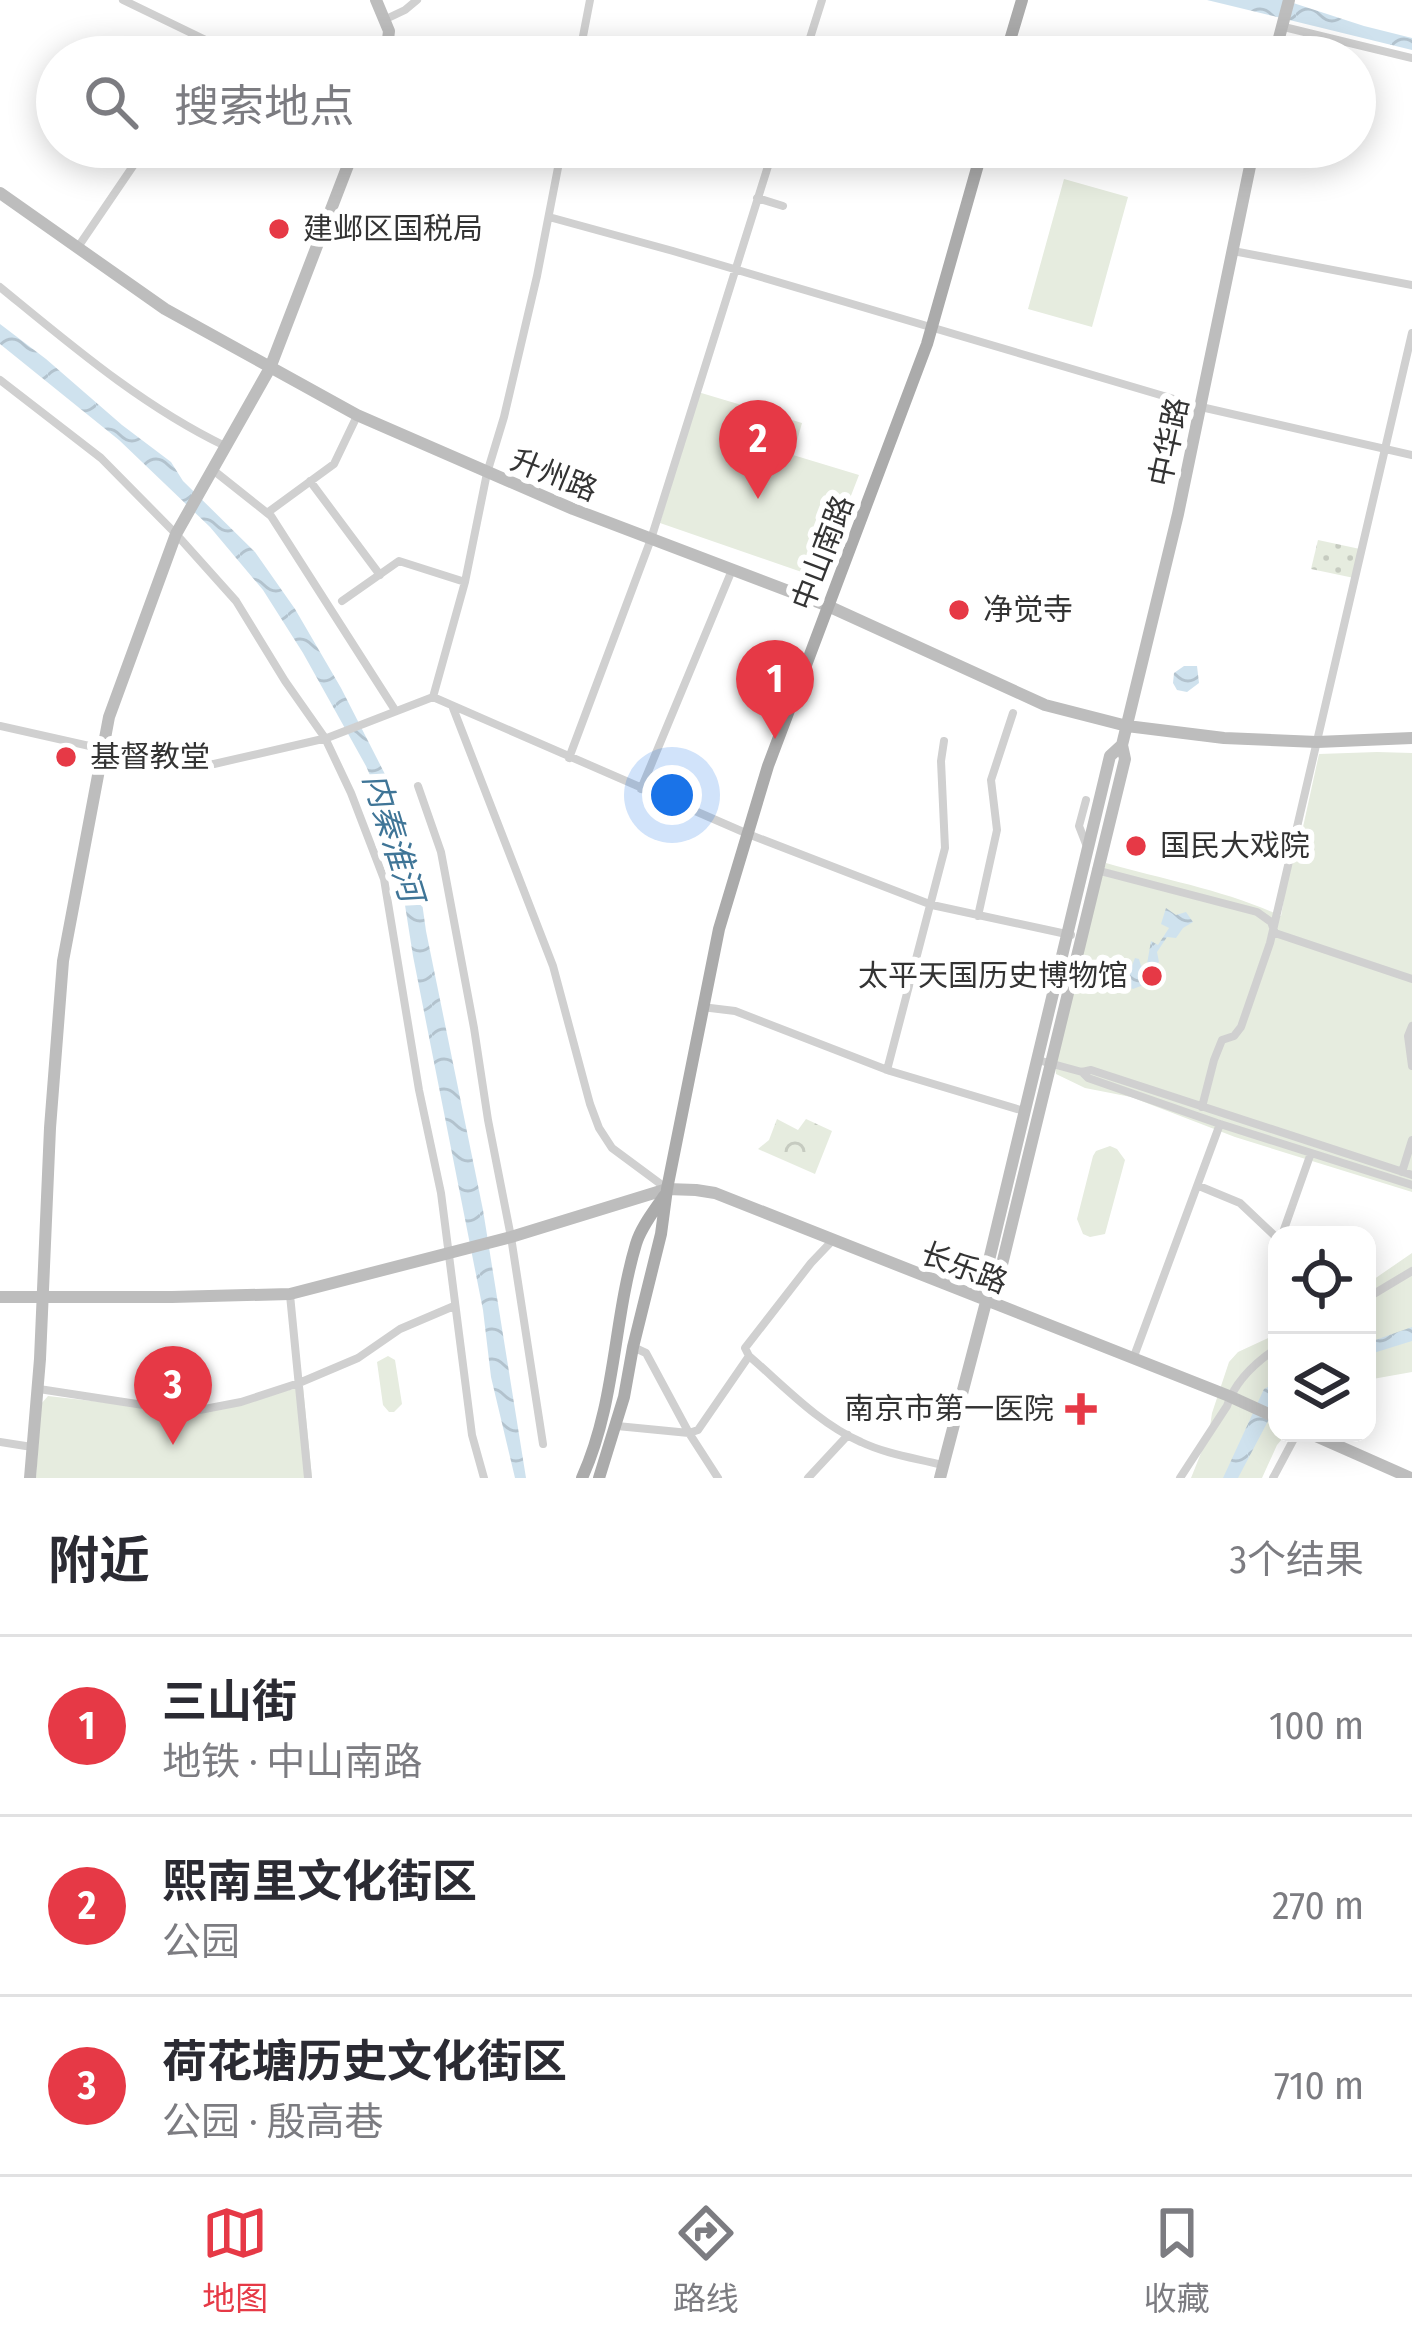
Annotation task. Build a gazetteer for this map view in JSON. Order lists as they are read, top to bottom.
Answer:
{
  "streets": {
    "main road": [
      "中华路",
      "升州路",
      "中山南路",
      "长乐路"
    ]
  },
  "crossings": [
    ["中华路", "升州路"],
    ["中华路", "长乐路"],
    ["升州路", "中山南路"],
    ["中山南路", "长乐路"]
  ],
  "water": ["内秦淮河"],
  "places": {
    "other": [
      "建邺区国税局",
      "净觉寺",
      "基督教堂",
      "国民大戏院",
      "太平天国历史博物馆"
    ],
    "health": ["南京市第一医院"]
  },
  "page": {
    "search": "搜索地点",
    "pins": ["2", "1", "3"],
    "heading": ["附近", "3个结果"],
    "list": [
      {
        "mark": "1",
        "name": "三山街",
        "note": "地铁 · 中山南路",
        "value": "100 m"
      },
      {
        "mark": "2",
        "name": "熙南里文化街区",
        "note": "公园",
        "value": "270 m"
      },
      {
        "mark": "3",
        "name": "荷花塘历史文化街区",
        "note": "公园 · 殷高巷",
        "value": "710 m"
      }
    ],
    "nav": ["地图", "路线", "收藏"]
  }
}
